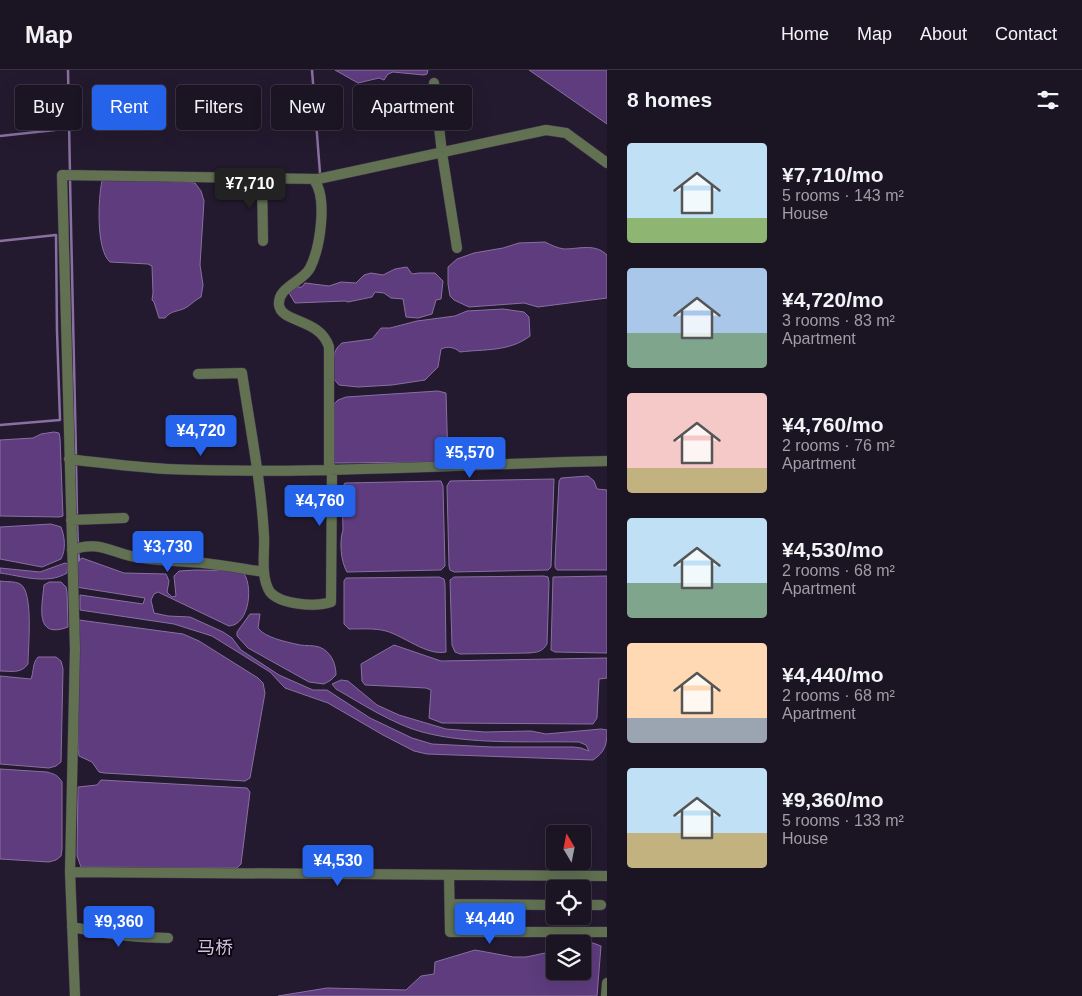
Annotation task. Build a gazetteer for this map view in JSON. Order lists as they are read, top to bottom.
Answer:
{
  "districts": ["马桥"],
  "north": "top",
  "page": {
    "header": "Map",
    "nav": [
      "Home",
      "Map",
      "About",
      "Contact"
    ],
    "heading": "8 homes",
    "chip": [
      "Buy",
      "Rent",
      "Filters",
      "New",
      "Apartment"
    ],
    "list": [
      {
        "name": "¥7,710/mo",
        "note": "5 rooms · 143 m² · House"
      },
      {
        "name": "¥4,720/mo",
        "note": "3 rooms · 83 m² · Apartment"
      },
      {
        "name": "¥4,760/mo",
        "note": "2 rooms · 76 m² · Apartment"
      },
      {
        "name": "¥4,530/mo",
        "note": "2 rooms · 68 m² · Apartment"
      },
      {
        "name": "¥4,440/mo",
        "note": "2 rooms · 68 m² · Apartment"
      },
      {
        "name": "¥9,360/mo",
        "note": "5 rooms · 133 m² · House"
      }
    ],
    "price": [
      "¥7,710",
      "¥4,720",
      "¥5,570",
      "¥4,760",
      "¥3,730",
      "¥4,530",
      "¥4,440",
      "¥9,360"
    ]
  }
}
